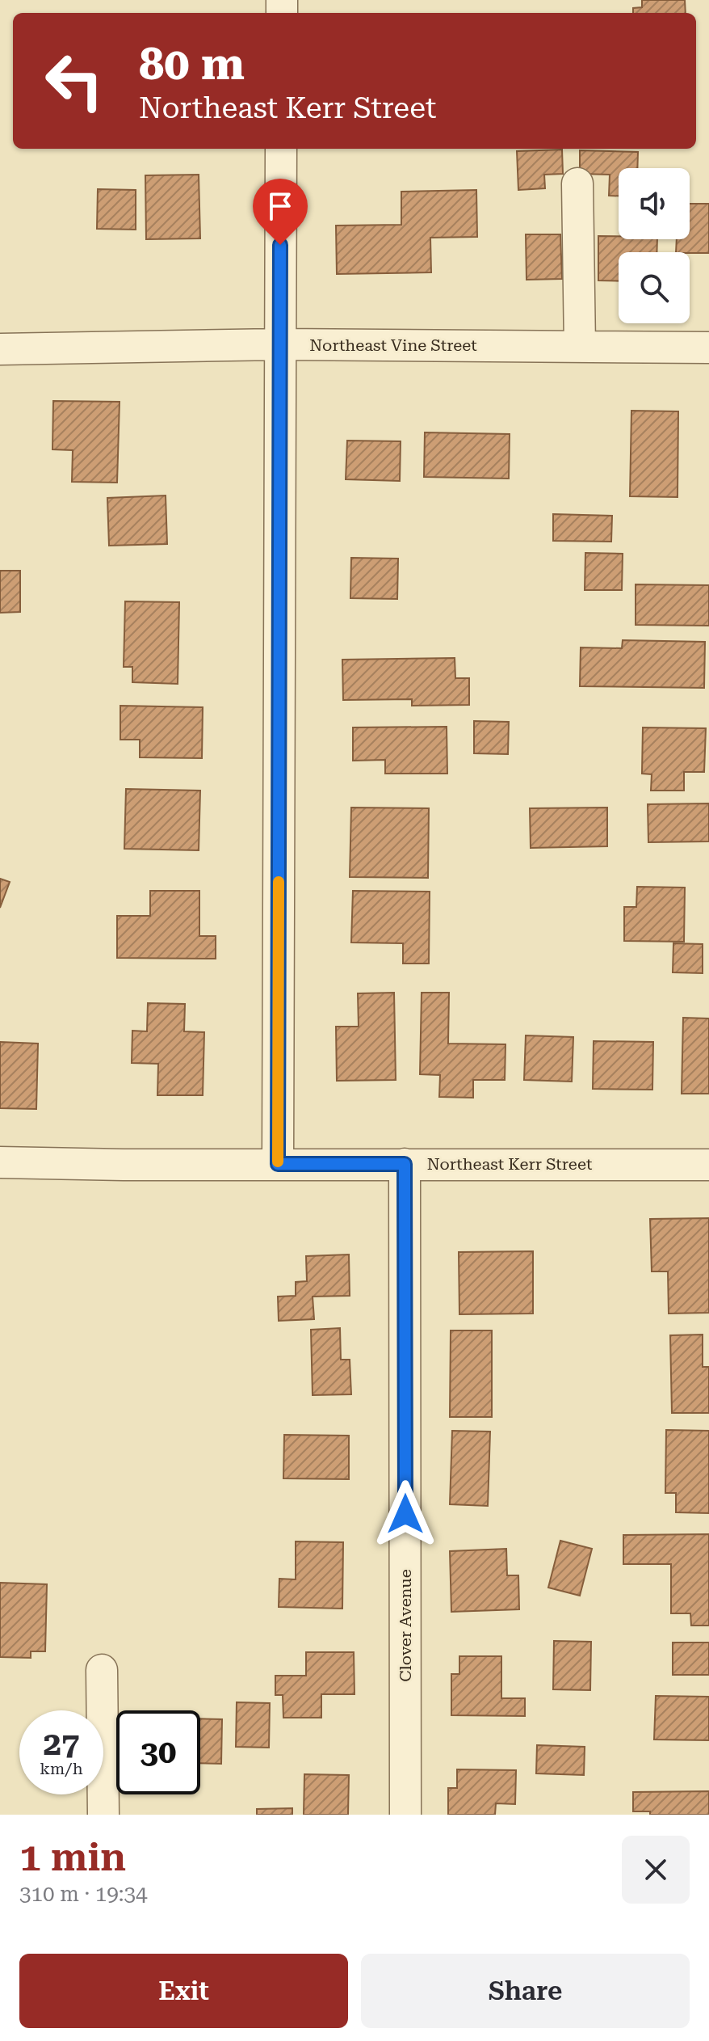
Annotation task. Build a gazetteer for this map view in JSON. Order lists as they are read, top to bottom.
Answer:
{
  "streets": {
    "street": ["Northeast Vine Street", "Northeast Kerr Street", "Clover Avenue"]
  },
  "crossings": [
    ["Northeast Kerr Street", "Clover Avenue"]
  ],
  "page": {
    "turn": ["80 m", "Northeast Kerr Street"],
    "speed": "27 km/h",
    "limit": "30",
    "heading": ["1 min", "310 m · 19:34"],
    "buttons": ["Exit", "Share"]
  }
}
